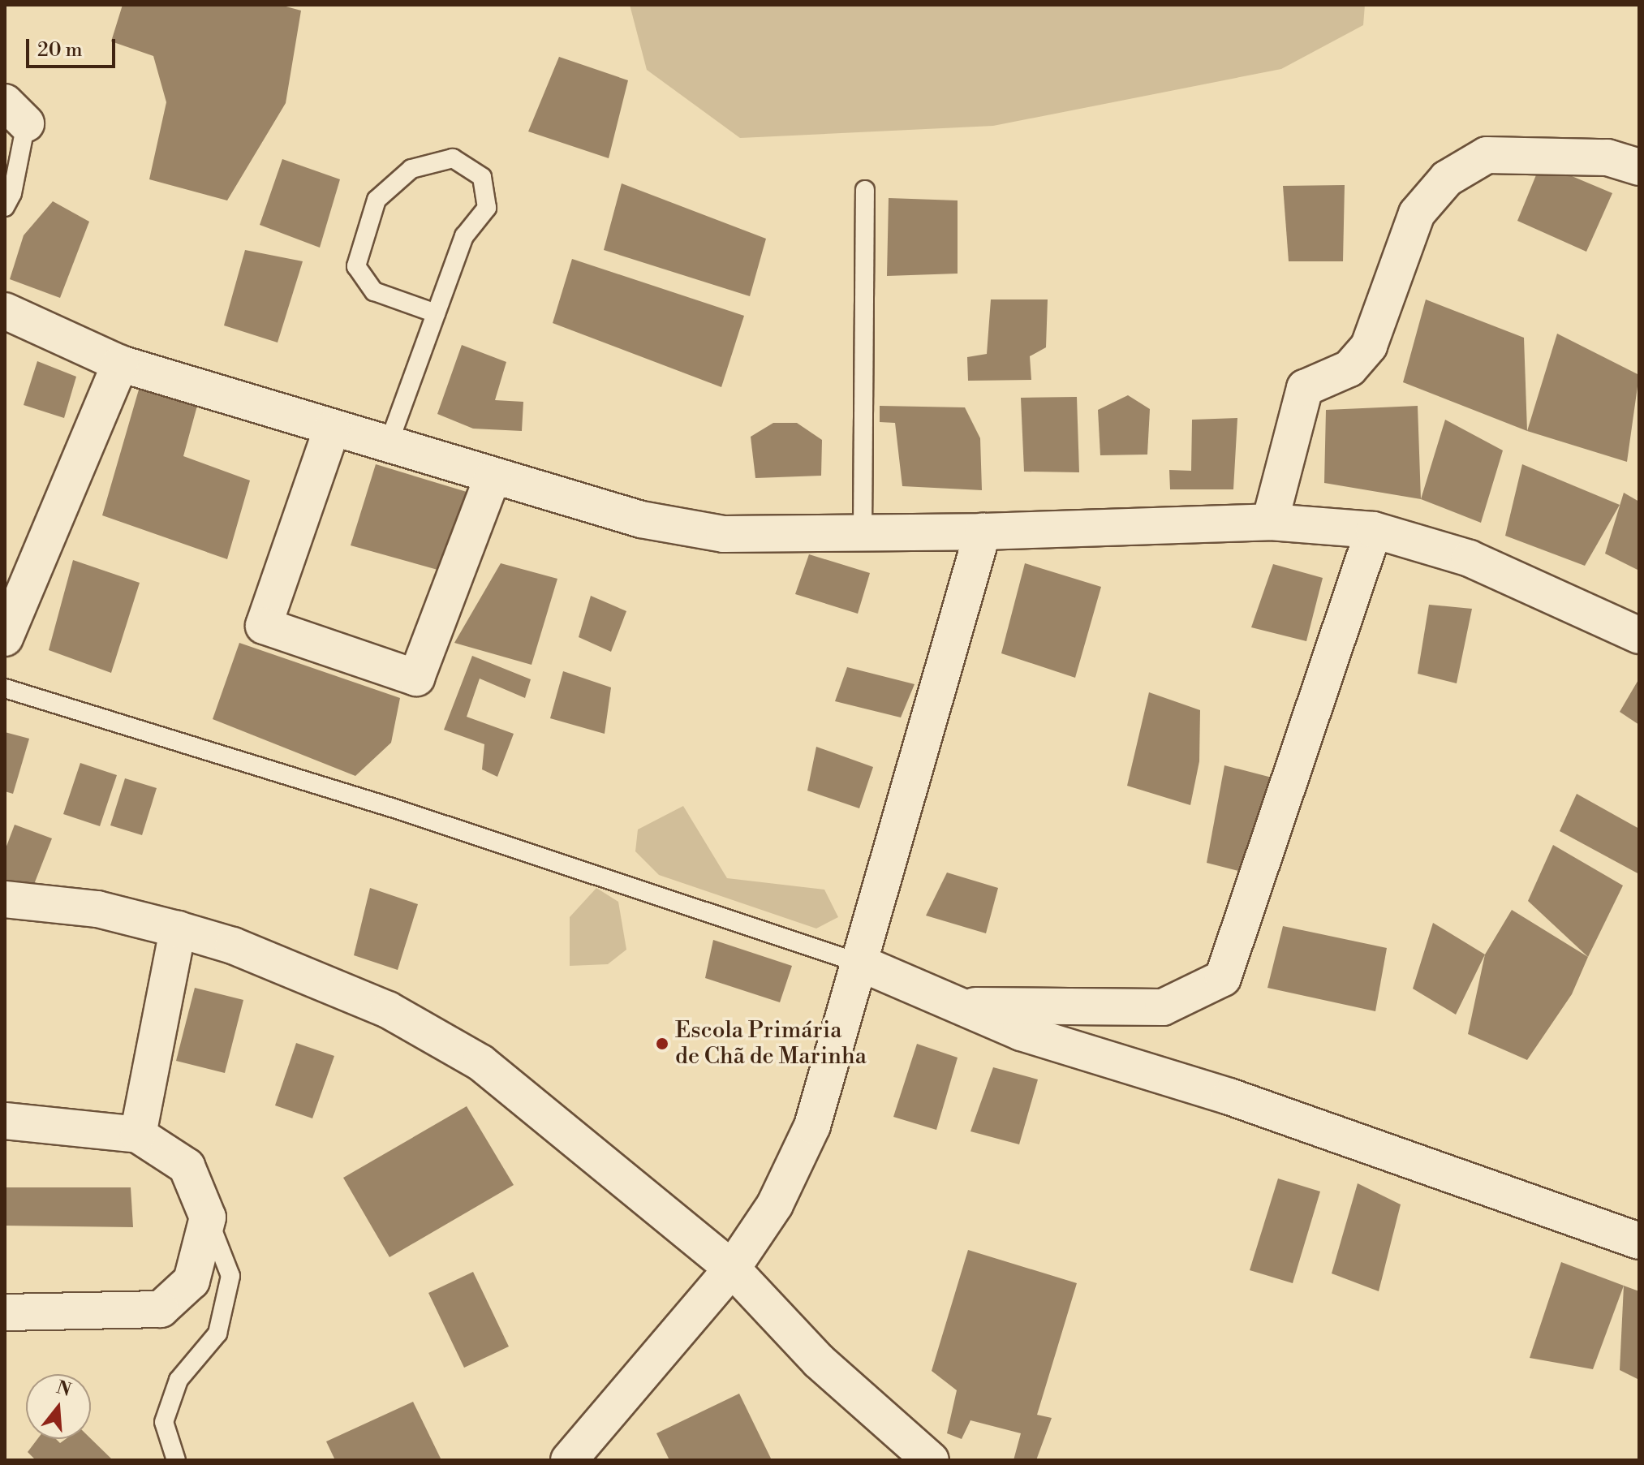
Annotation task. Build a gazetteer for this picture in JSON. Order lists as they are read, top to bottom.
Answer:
{
  "places": ["Escola Primária de Chã de Marinha"],
  "scale_bar": "20 m",
  "north": "top"
}
